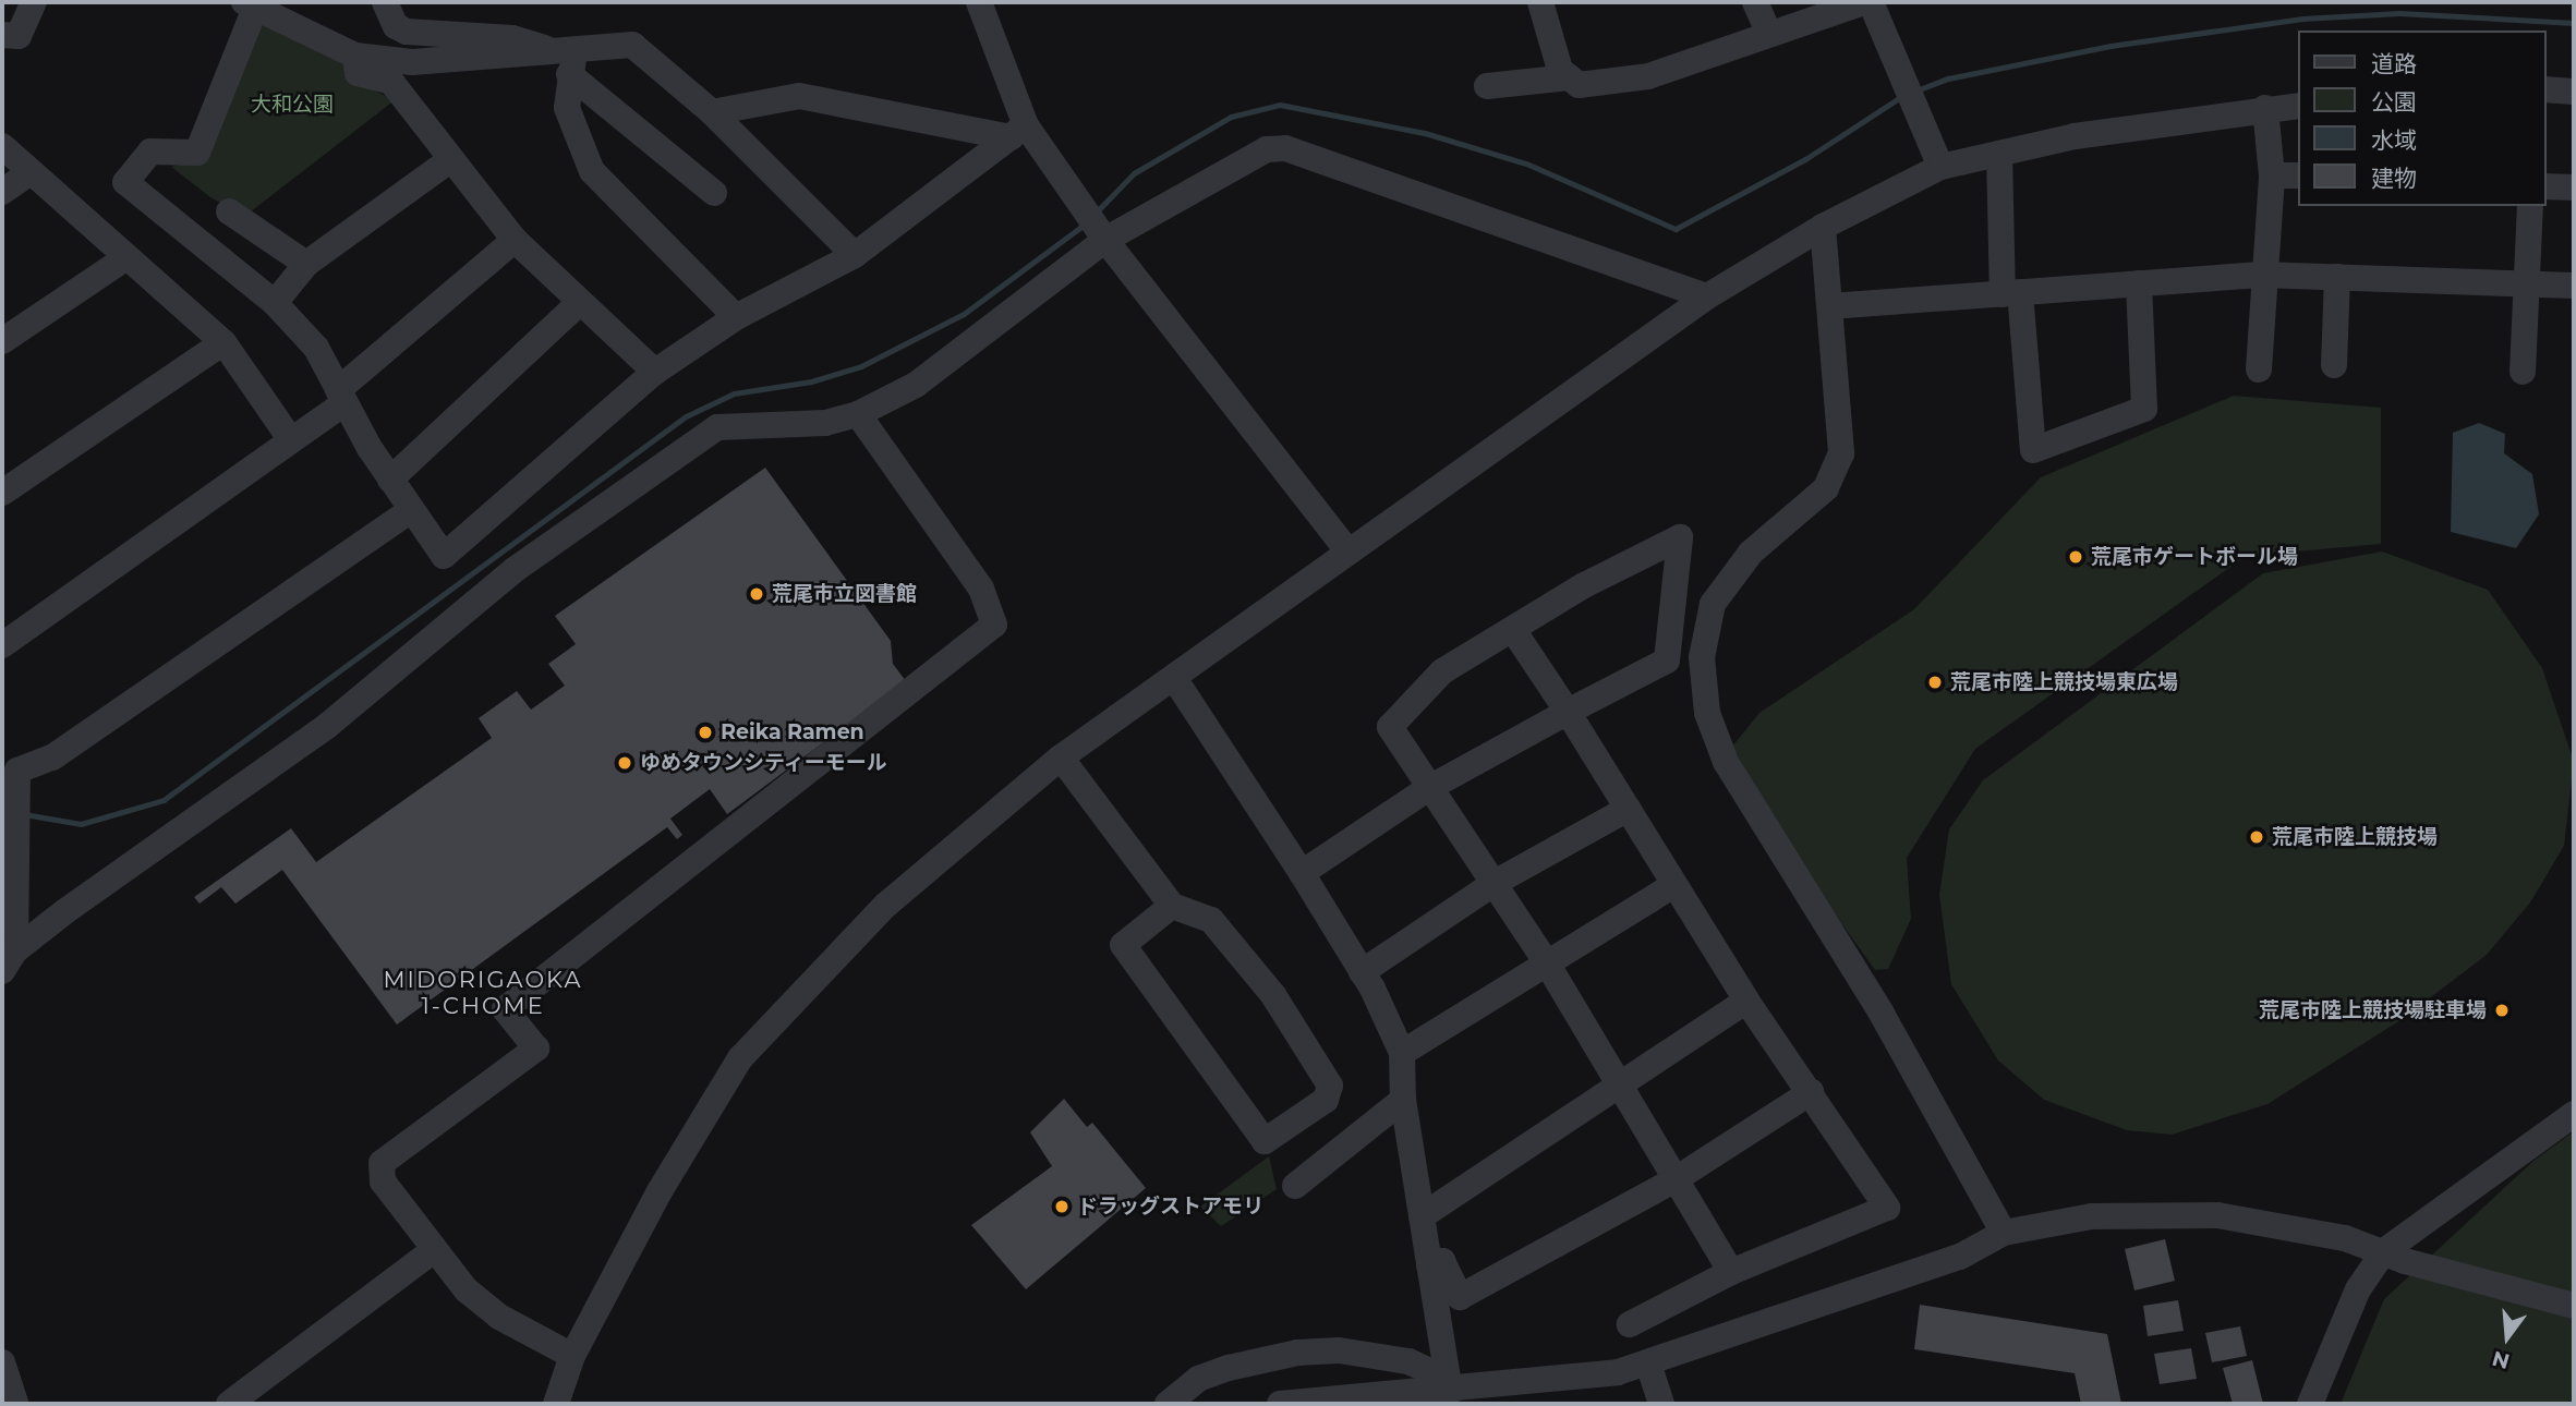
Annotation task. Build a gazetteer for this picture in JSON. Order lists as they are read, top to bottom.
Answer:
{
  "districts": ["MIDORIGAOKA 1-CHOME"],
  "parks": ["大和公園"],
  "places": [
    "荒尾市ゲートボール場",
    "荒尾市立図書館",
    "荒尾市陸上競技場東広場",
    "Reika Ramen",
    "ゆめタウンシティーモール",
    "荒尾市陸上競技場",
    "荒尾市陸上競技場駐車場",
    "ドラッグストアモリ"
  ],
  "legend": [
    "道路",
    "公園",
    "水域",
    "建物"
  ],
  "north": "bottom"
}
